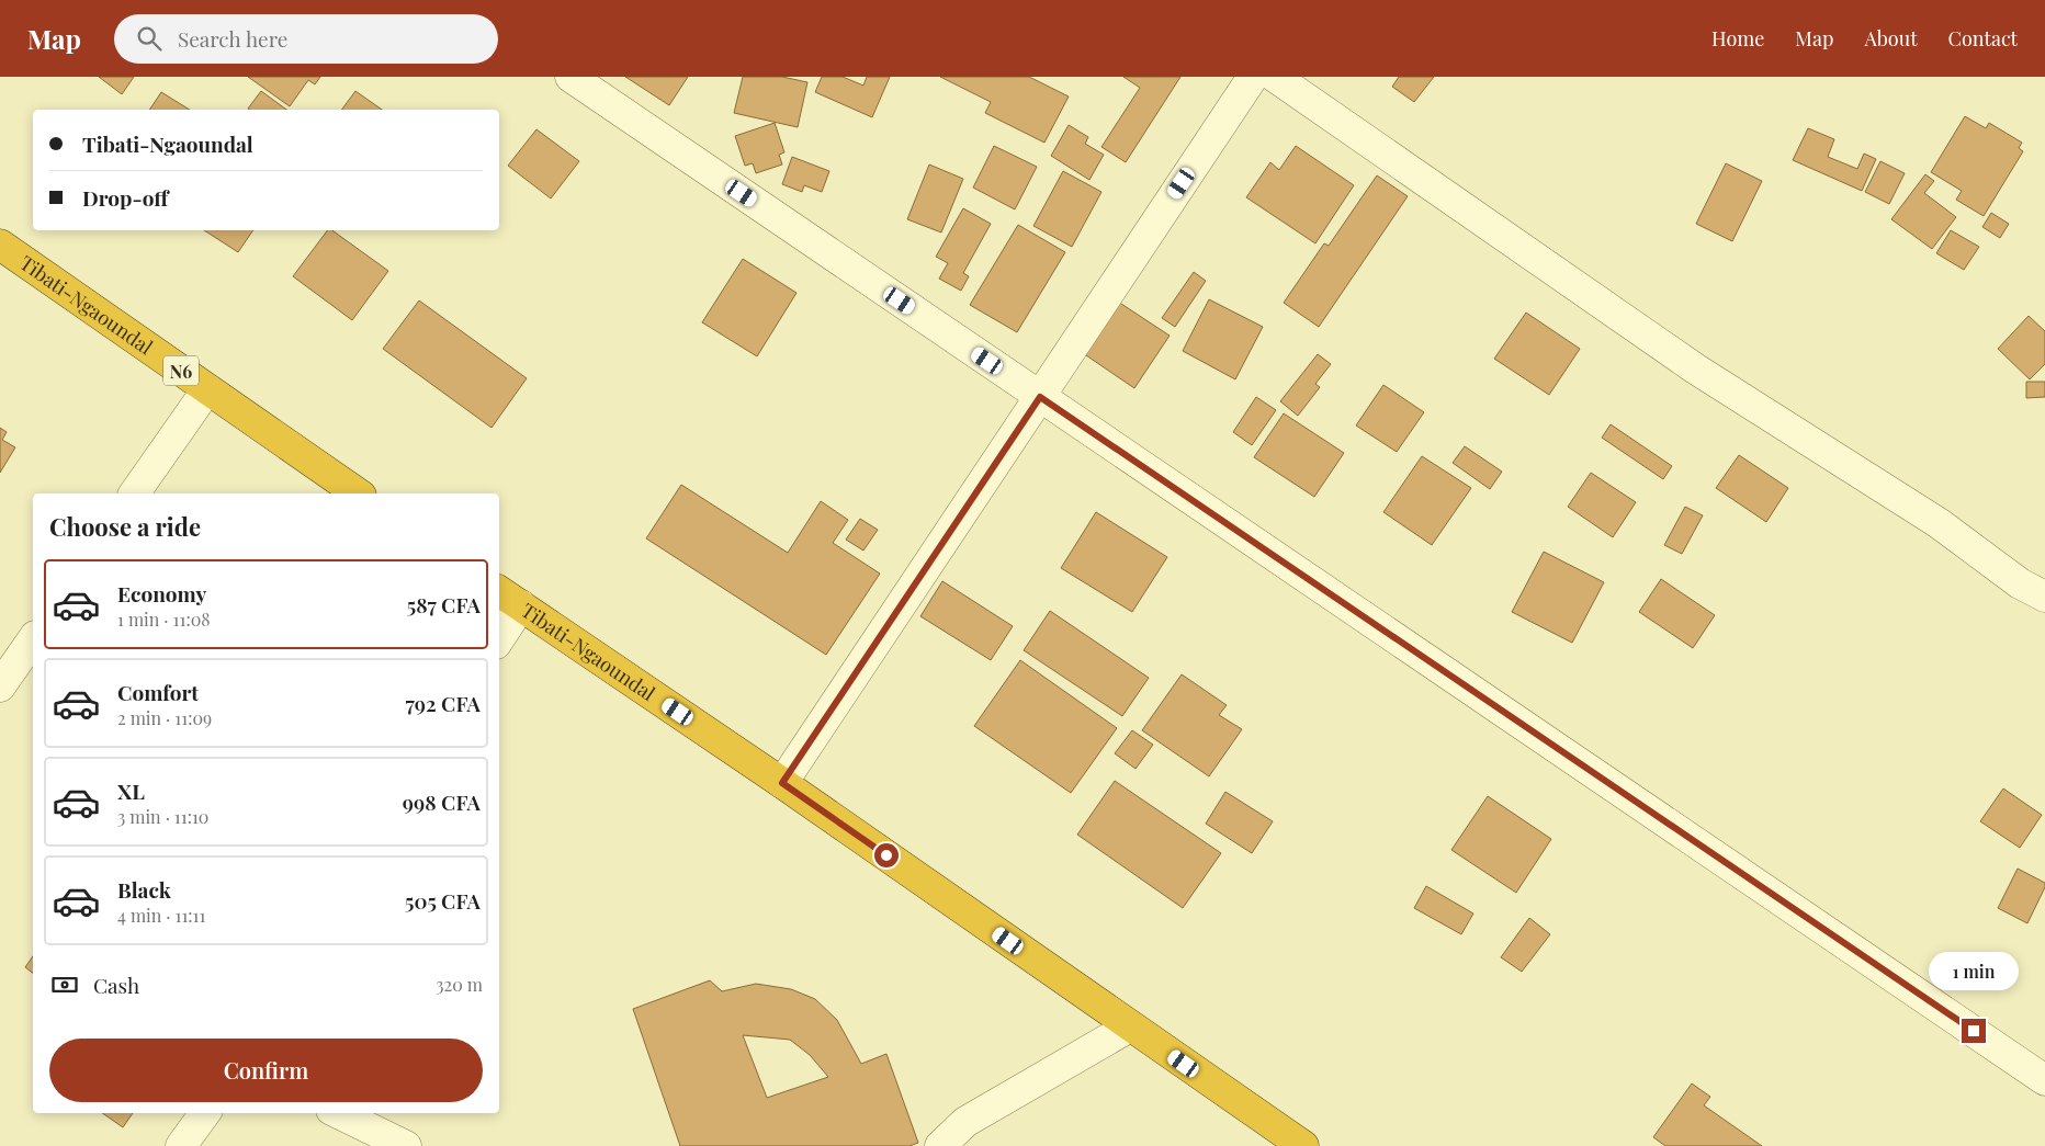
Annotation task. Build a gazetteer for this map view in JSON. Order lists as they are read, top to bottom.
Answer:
{
  "streets": {
    "highway": ["Tibati-Ngaoundal", "N6"]
  },
  "page": {
    "header": "Map",
    "search": "Search here",
    "nav": [
      "Home",
      "Map",
      "About",
      "Contact"
    ],
    "banner": ["Tibati-Ngaoundal", "Drop-off"],
    "heading": "Choose a ride",
    "list": [
      {
        "name": "Economy",
        "note": "1 min · 11:08",
        "value": "587 CFA"
      },
      {
        "name": "Comfort",
        "note": "2 min · 11:09",
        "value": "792 CFA"
      },
      {
        "name": "XL",
        "note": "3 min · 11:10",
        "value": "998 CFA"
      },
      {
        "name": "Black",
        "note": "4 min · 11:11",
        "value": "505 CFA"
      }
    ],
    "bubble": "1 min",
    "pay": ["Cash", "320 m"],
    "buttons": "Confirm"
  }
}
